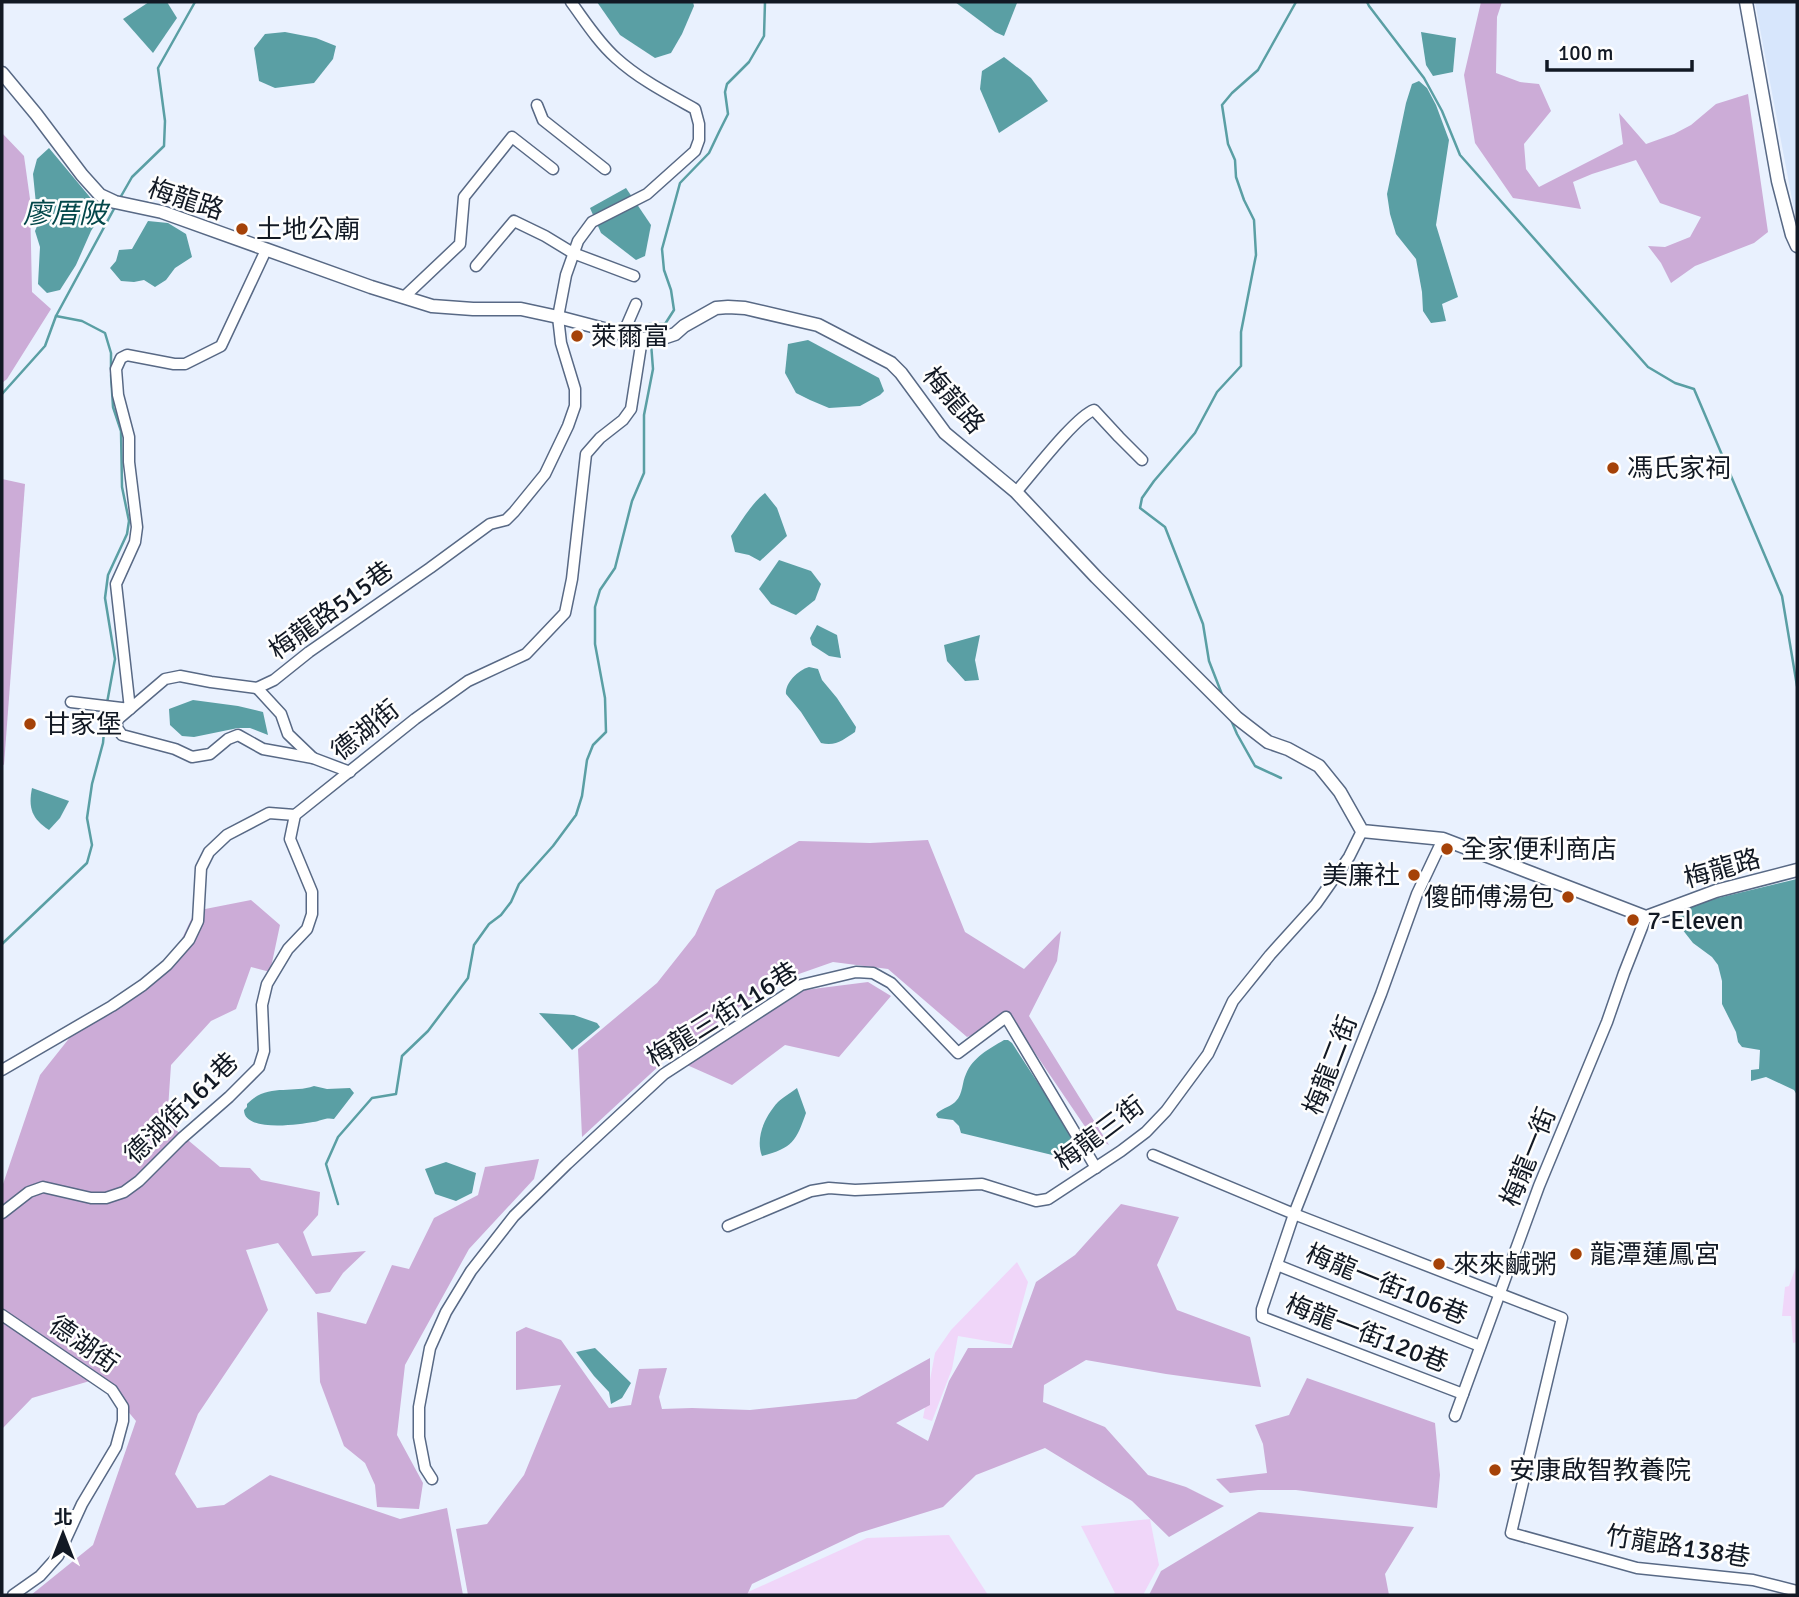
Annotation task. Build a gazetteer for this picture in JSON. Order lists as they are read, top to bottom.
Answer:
{
  "streets": {
    "street": [
      "梅龍路",
      "梅龍路515巷",
      "德湖街",
      "梅龍三街116巷",
      "梅龍二街",
      "德湖街161巷",
      "梅龍三街",
      "梅龍一街",
      "梅龍一街106巷",
      "梅龍一街120巷",
      "竹龍路138巷"
    ]
  },
  "crossings": [
    ["梅龍路", "梅龍路515巷"],
    ["梅龍路", "德湖街"],
    ["梅龍路", "梅龍三街"],
    ["梅龍路", "梅龍一街"],
    ["德湖街", "德湖街161巷"],
    ["梅龍三街116巷", "梅龍三街"],
    ["梅龍二街", "梅龍一街106巷"],
    ["梅龍二街", "梅龍一街120巷"],
    ["梅龍一街", "梅龍一街106巷"],
    ["梅龍一街", "梅龍一街120巷"],
    ["梅龍一街", "竹龍路138巷"]
  ],
  "water": ["廖厝陂"],
  "places": [
    "土地公廟",
    "萊爾富",
    "馮氏家祠",
    "甘家堡",
    "全家便利商店",
    "美廉社",
    "傻師傅湯包",
    "7-Eleven",
    "龍潭蓮鳳宮",
    "來來鹹粥",
    "安康啟智教養院"
  ],
  "scale_bar": "100 m",
  "north": "top"
}
